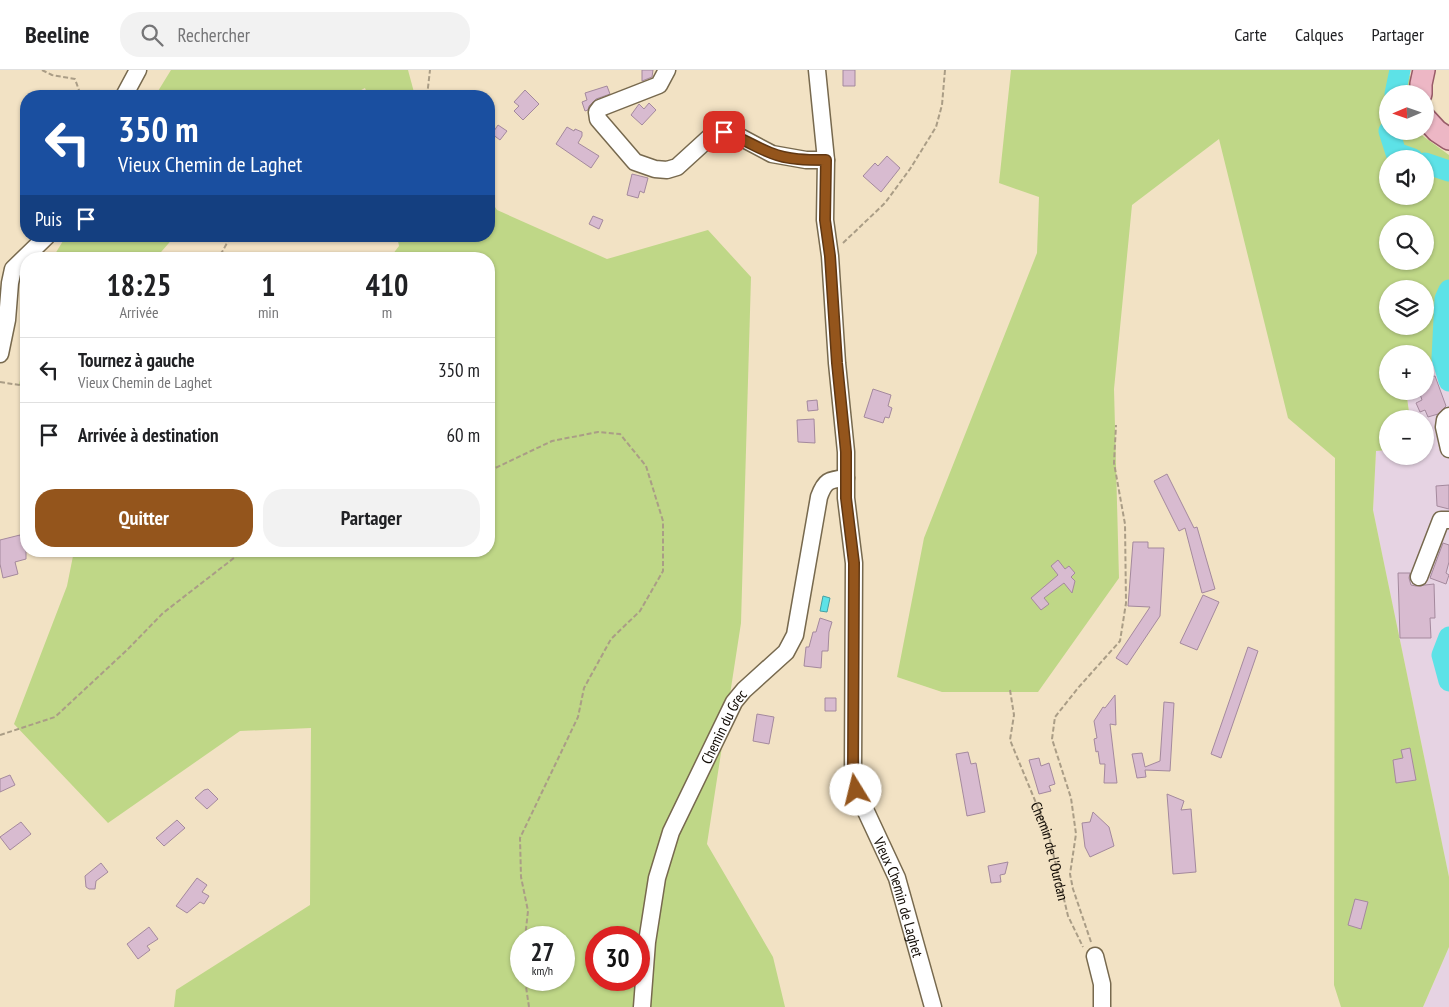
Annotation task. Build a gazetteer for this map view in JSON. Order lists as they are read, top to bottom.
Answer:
{
  "streets": {
    "street": ["Chemin du Grec", "Vieux Chemin de Laghet"],
    "path": ["Chemin de l'Ourdan"]
  },
  "crossings": [
    ["Chemin du Grec", "Vieux Chemin de Laghet"]
  ],
  "north": "left",
  "page": {
    "header": "Beeline",
    "search": "Rechercher",
    "nav": ["Carte", "Calques", "Partager"],
    "map_buttons": ["+", "−"],
    "turn": ["350 m", "Vieux Chemin de Laghet"],
    "then": "Puis",
    "eta": [
      "18:25",
      "Arrivée",
      "1",
      "min",
      "410",
      "m"
    ],
    "list": [
      {
        "name": "Tournez à gauche",
        "note": "Vieux Chemin de Laghet",
        "value": "350 m"
      },
      {
        "name": "Arrivée à destination",
        "value": "60 m"
      }
    ],
    "buttons": ["Quitter", "Partager"],
    "speed": "27 km/h",
    "limit": "30"
  }
}
